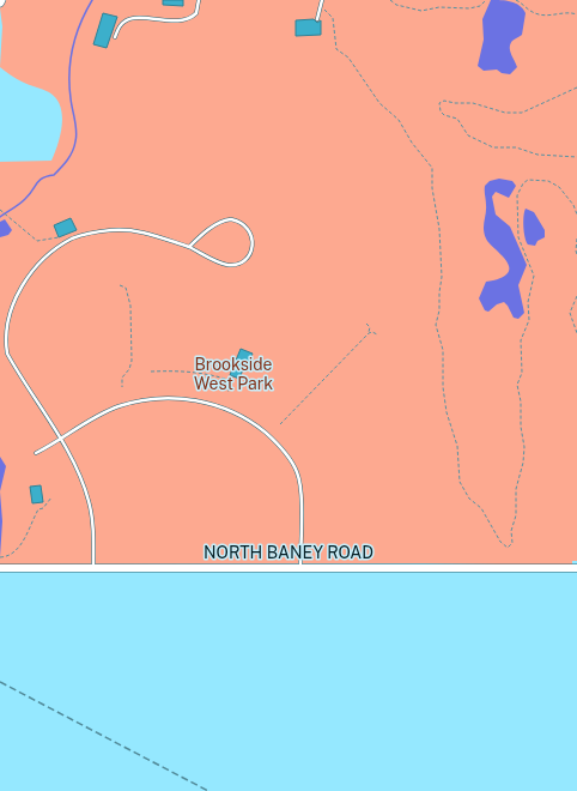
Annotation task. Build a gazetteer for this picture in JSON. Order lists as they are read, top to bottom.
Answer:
{
  "streets": {
    "street": ["NORTH BANEY ROAD"]
  },
  "parks": ["Brookside West Park"]
}
